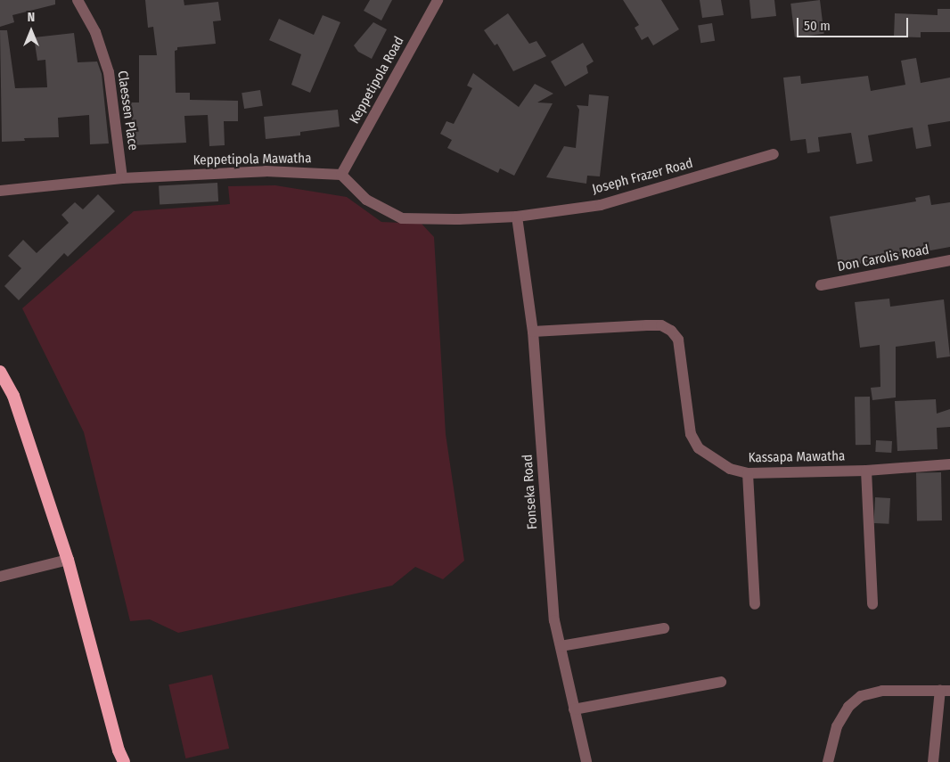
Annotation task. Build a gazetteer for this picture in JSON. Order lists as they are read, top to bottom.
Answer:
{
  "streets": {
    "street": [
      "Keppetipola Road",
      "Claessen Place",
      "Keppetipola Mawatha",
      "Joseph Frazer Road",
      "Don Carolis Road",
      "Kassapa Mawatha",
      "Fonseka Road"
    ]
  },
  "crossings": [
    ["Keppetipola Road", "Keppetipola Mawatha"],
    ["Claessen Place", "Keppetipola Mawatha"],
    ["Joseph Frazer Road", "Fonseka Road"],
    ["Kassapa Mawatha", "Fonseka Road"]
  ],
  "scale_bar": "50 m",
  "north": "top"
}
